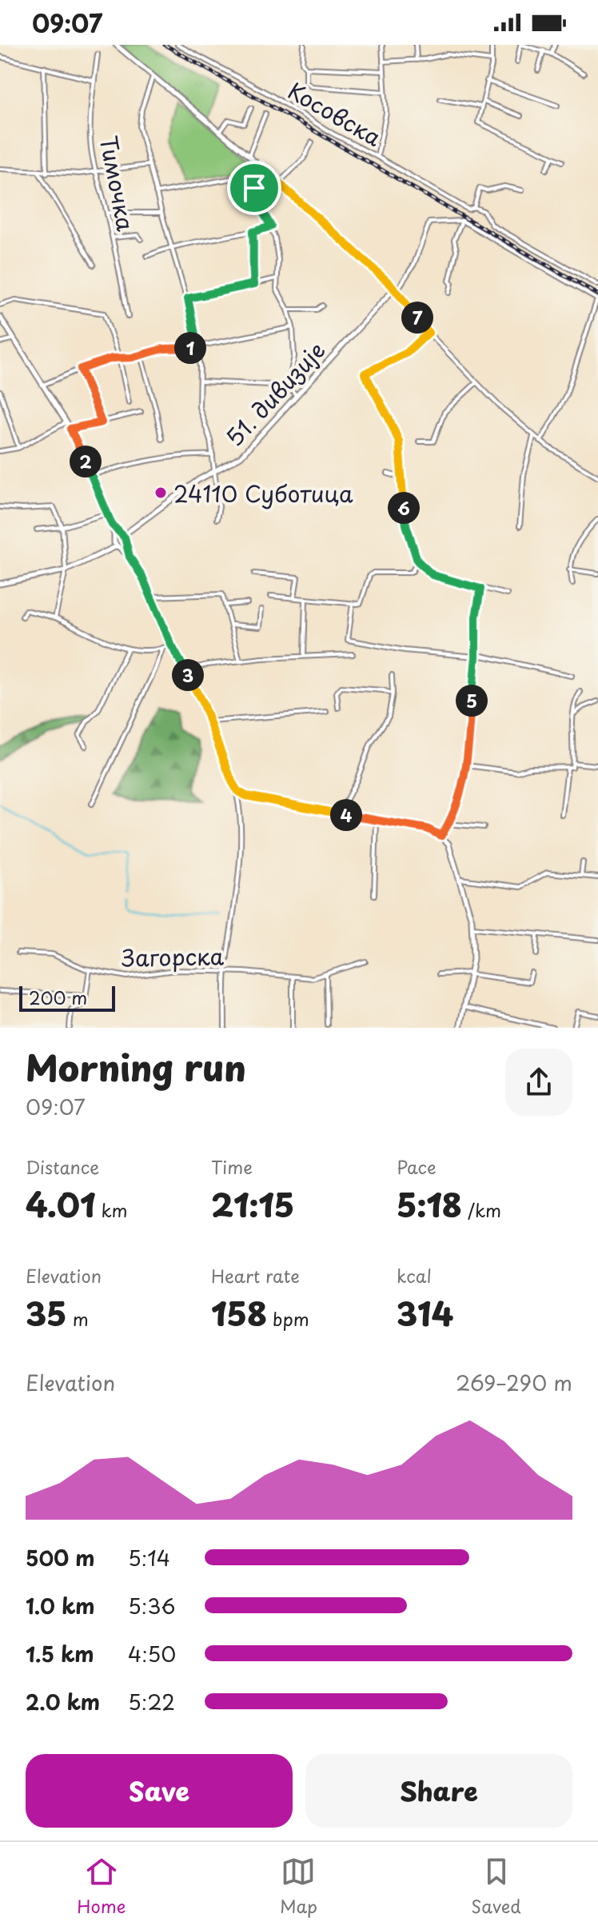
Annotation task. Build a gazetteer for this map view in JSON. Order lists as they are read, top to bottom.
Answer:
{
  "streets": {
    "street": [
      "Косовска",
      "Тимочка",
      "51. дивизије",
      "Загорска"
    ]
  },
  "places": ["24110 Суботица"],
  "scale_bar": "200 m",
  "page": {
    "status": "09:07",
    "pins": [
      "7",
      "1",
      "2",
      "6",
      "3",
      "5",
      "4"
    ],
    "scale": "200 m",
    "heading": ["Morning run", "09:07"],
    "stats": [
      ["Distance", "4.01 km"],
      ["Time", "21:15"],
      ["Pace", "5:18 /km"],
      ["Elevation", "35 m"],
      ["Heart rate", "158 bpm"],
      ["kcal", "314"]
    ],
    "chart": ["Elevation", "269–290 m"],
    "list": [
      {
        "name": "500 m",
        "note": "5:14"
      },
      {
        "name": "1.0 km",
        "note": "5:36"
      },
      {
        "name": "1.5 km",
        "note": "4:50"
      },
      {
        "name": "2.0 km",
        "note": "5:22"
      }
    ],
    "buttons": ["Save", "Share"],
    "tabs": ["Home", "Map", "Saved"]
  }
}
